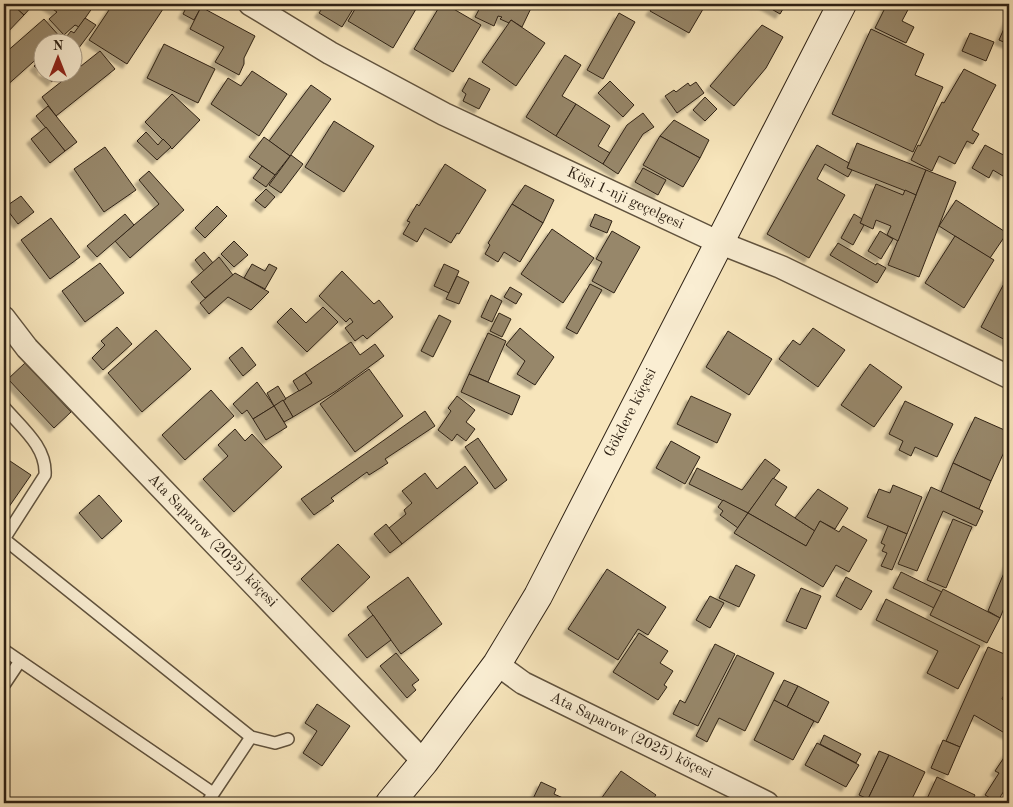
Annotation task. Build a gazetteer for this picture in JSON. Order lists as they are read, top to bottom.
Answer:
{
  "streets": {
    "street": ["Köşi 1-nji geçelgesi", "Gökdere köçesi", "Ata Saparow (2025) köçesi"]
  },
  "crossings": [
    ["Köşi 1-nji geçelgesi", "Gökdere köçesi"],
    ["Gökdere köçesi", "Ata Saparow (2025) köçesi"]
  ],
  "north": "top"
}
